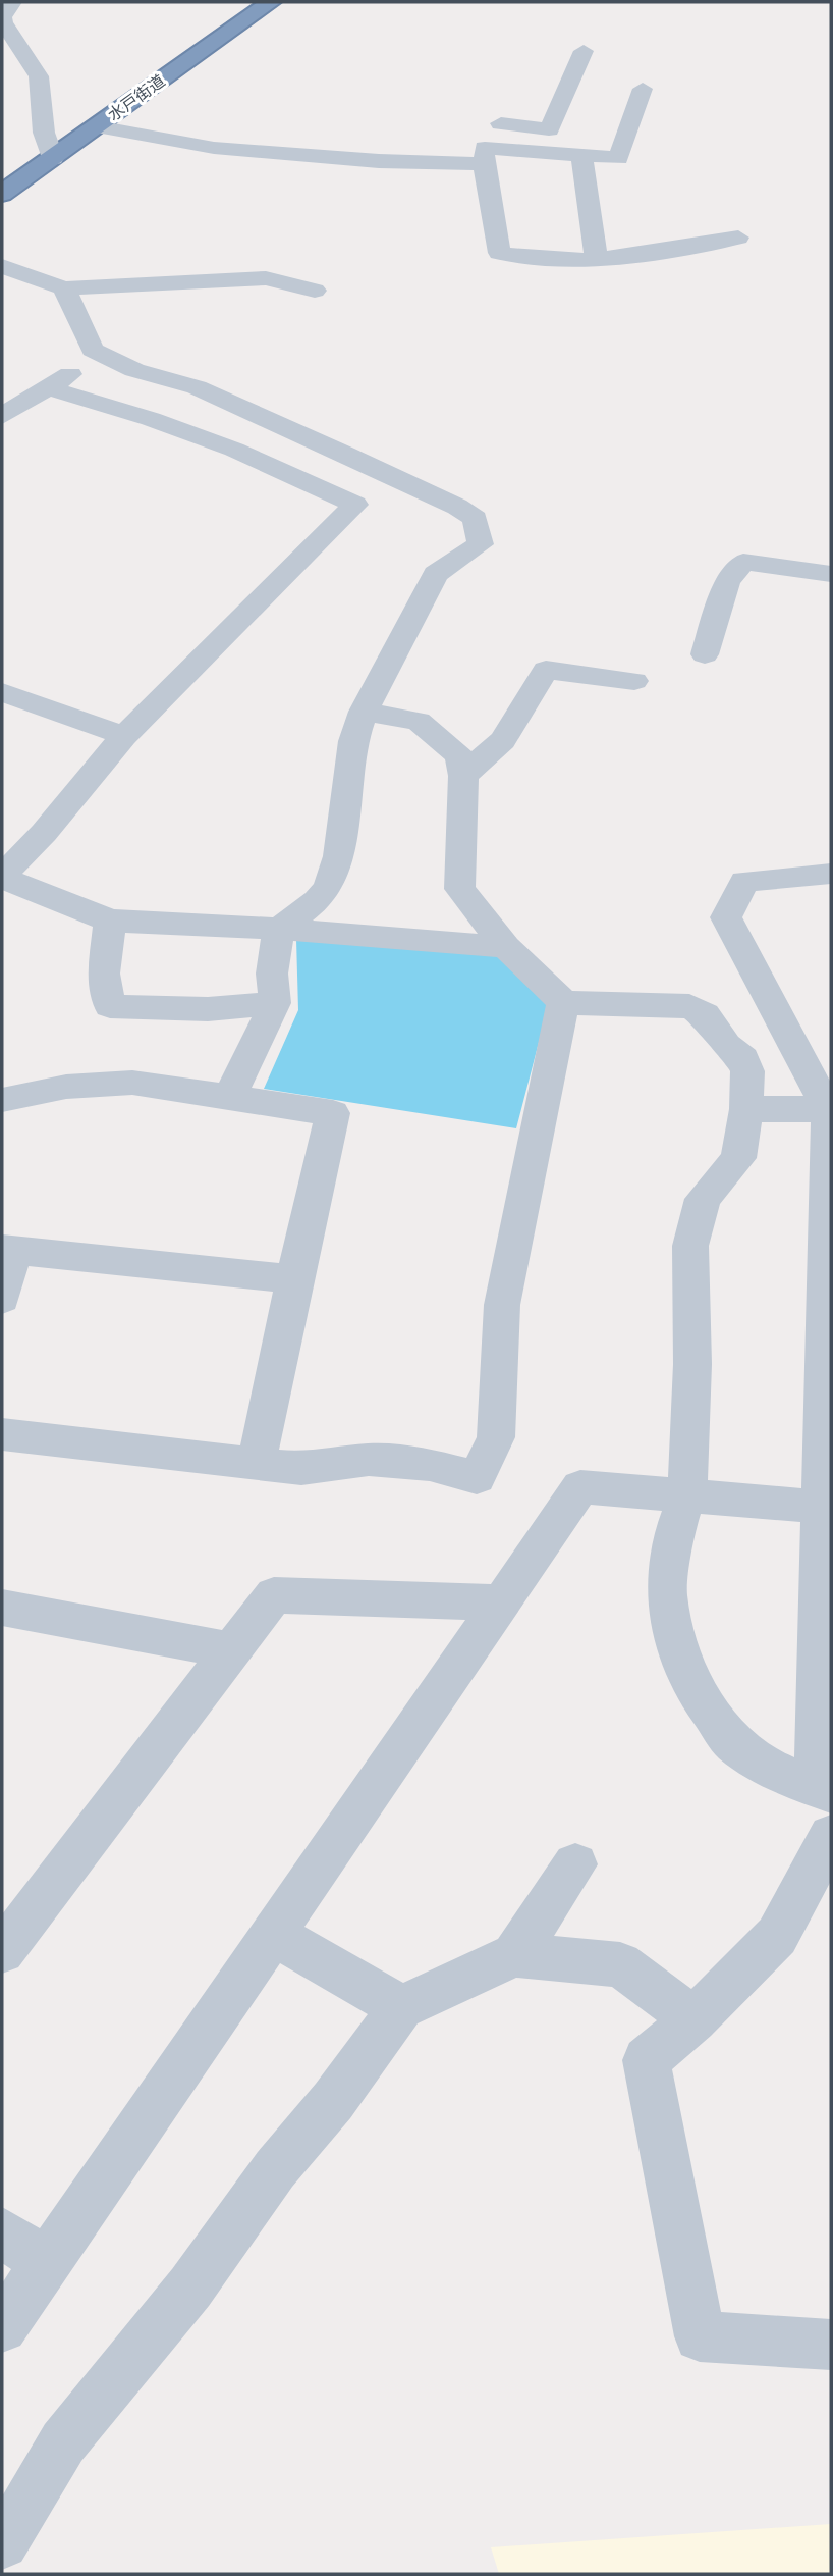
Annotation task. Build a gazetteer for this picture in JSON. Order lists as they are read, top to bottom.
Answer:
{
  "streets": {
    "highway": ["水戸街道"]
  }
}
